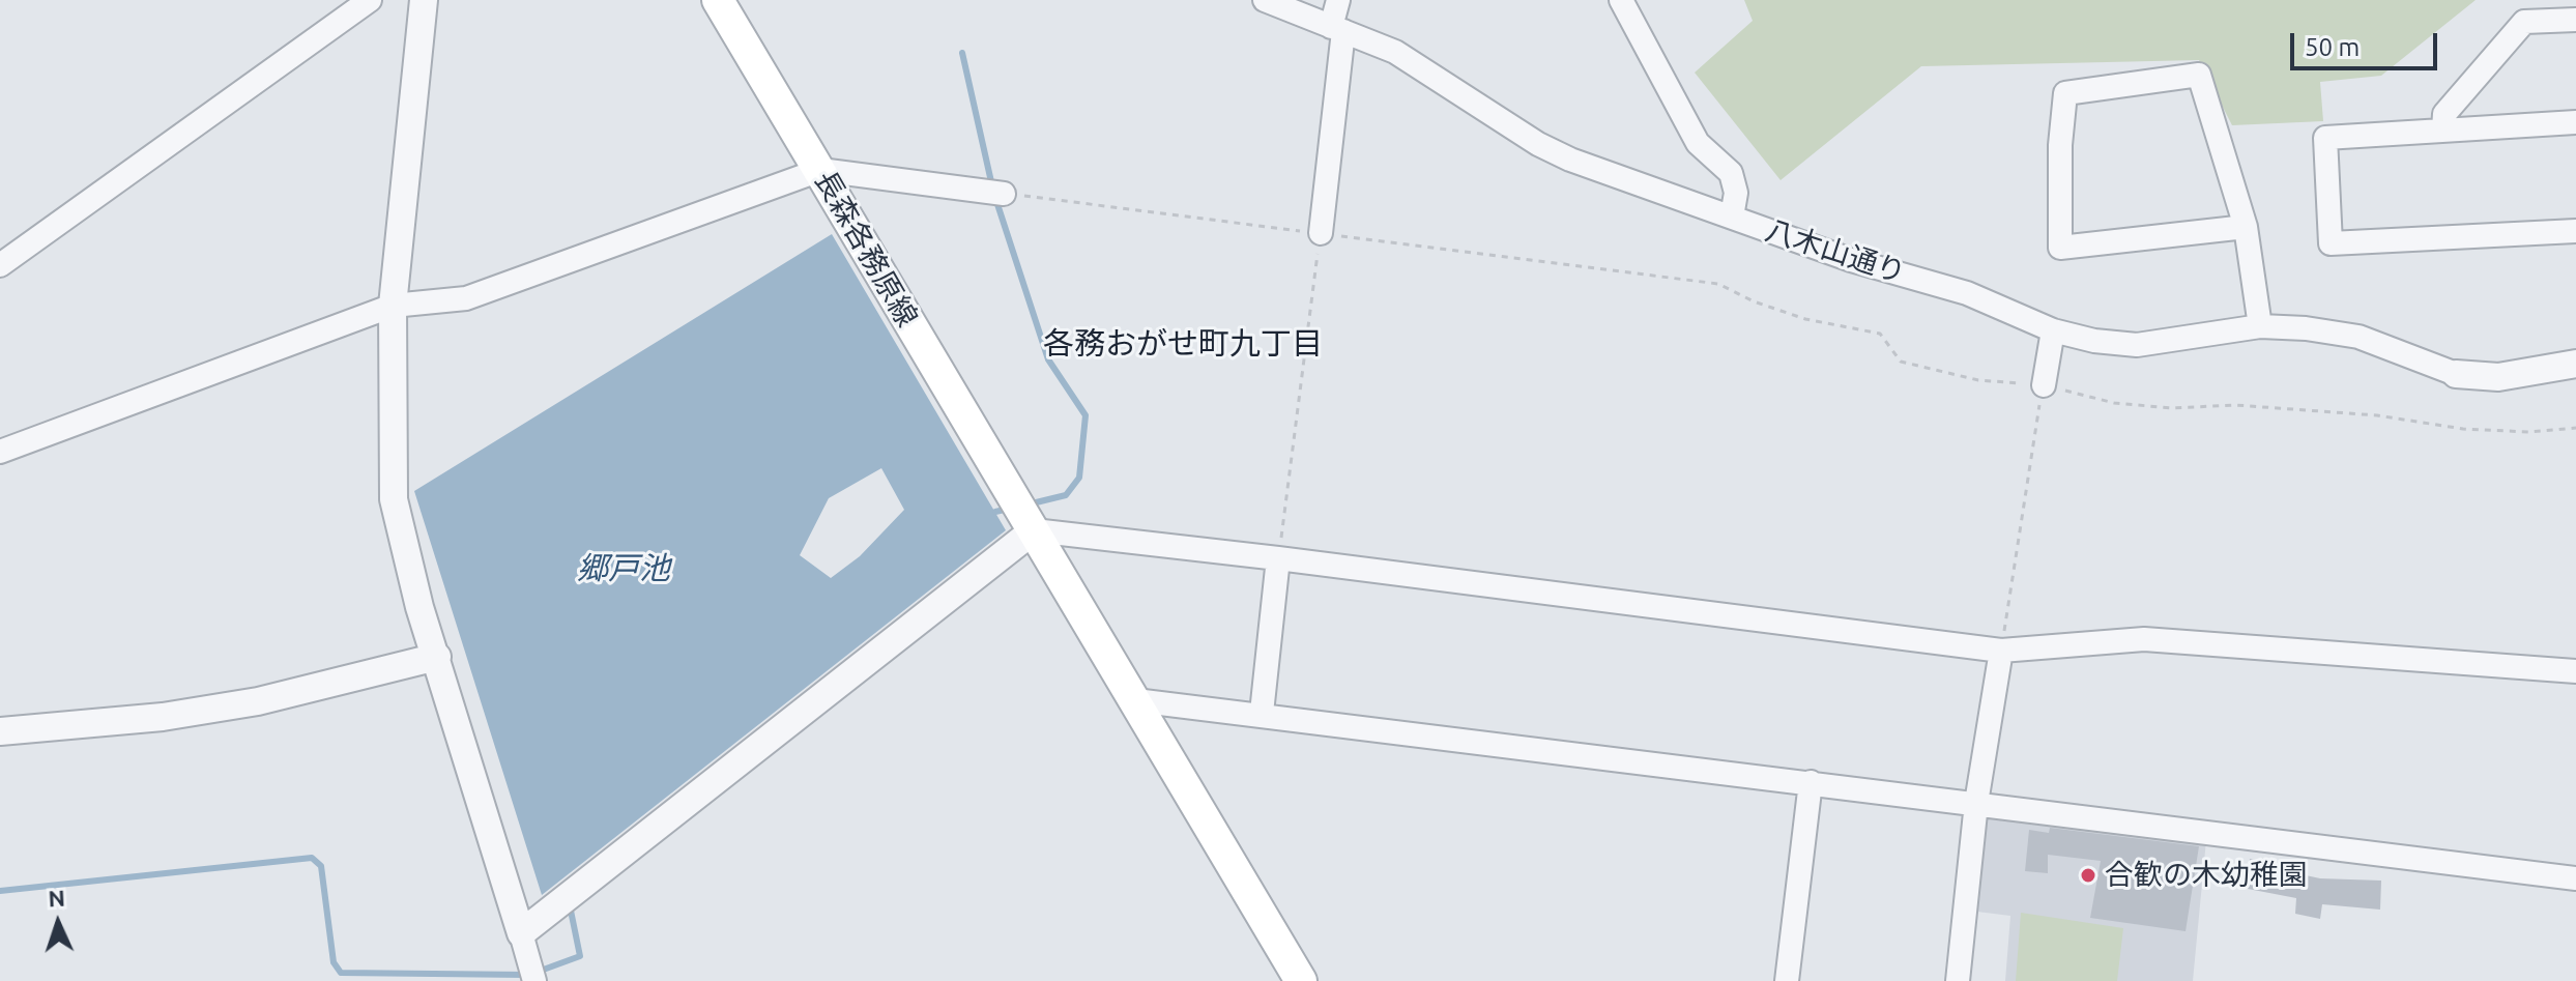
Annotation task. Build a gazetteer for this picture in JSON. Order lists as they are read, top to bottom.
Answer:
{
  "streets": {
    "main road": ["長森各務原線"],
    "street": ["八木山通り"]
  },
  "districts": ["各務おがせ町九丁目"],
  "water": ["郷戸池"],
  "places": ["合歓の木幼稚園"],
  "scale_bar": "50 m",
  "north": "top"
}
